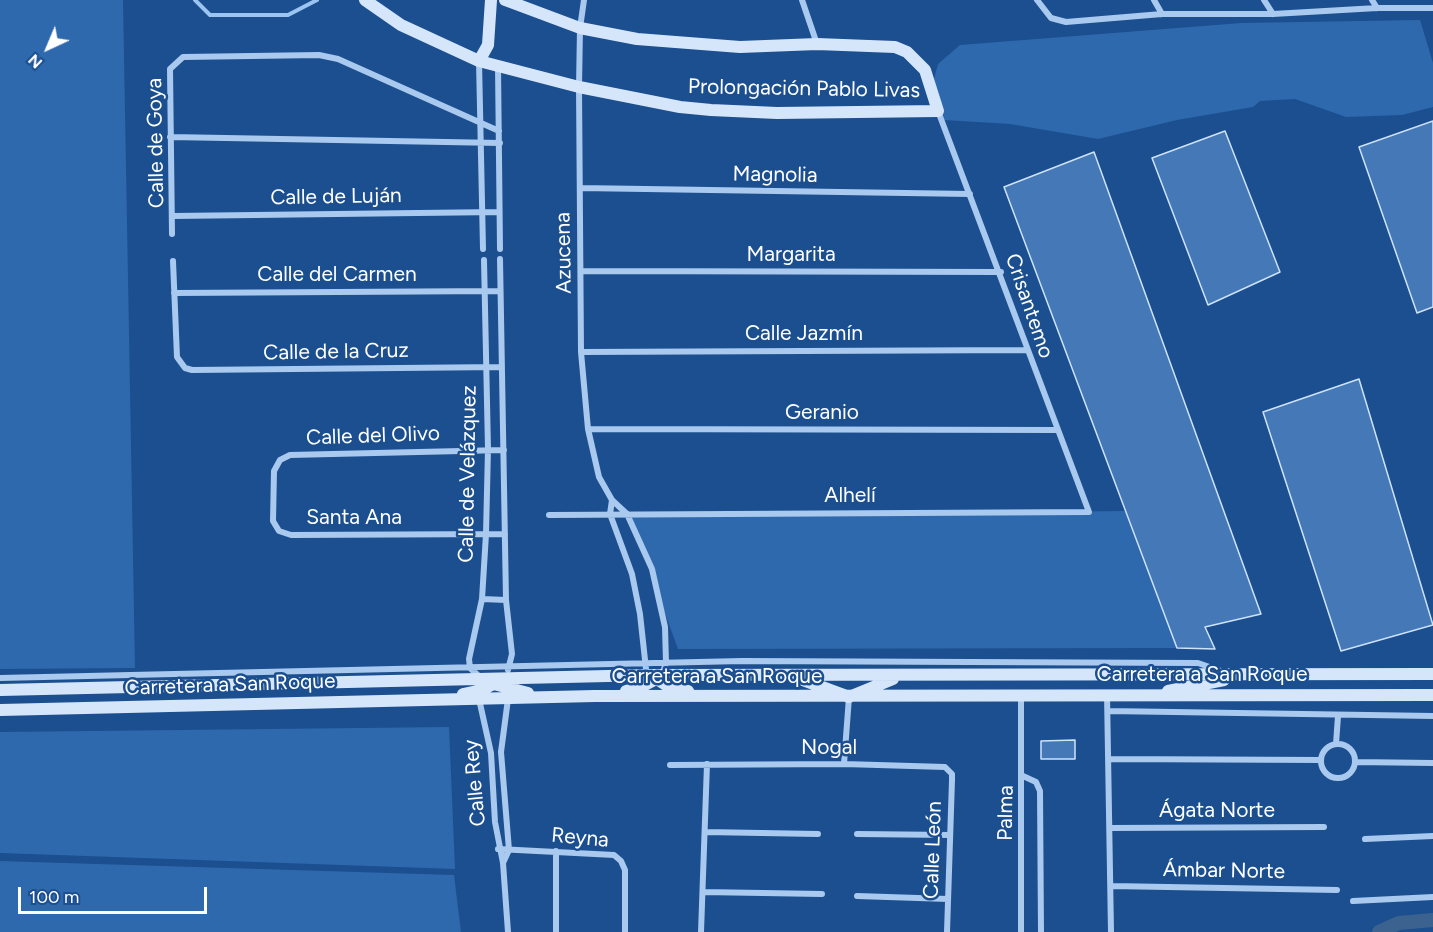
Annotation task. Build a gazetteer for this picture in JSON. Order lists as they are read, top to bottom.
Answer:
{
  "streets": {
    "main road": ["Prolongación Pablo Livas", "Carretera a San Roque"],
    "street": [
      "Calle de Goya",
      "Magnolia",
      "Calle de Luján",
      "Azucena",
      "Margarita",
      "Calle del Carmen",
      "Crisantemo",
      "Calle Jazmín",
      "Calle de la Cruz",
      "Geranio",
      "Calle del Olivo",
      "Calle de Velázquez",
      "Alhelí",
      "Santa Ana",
      "Nogal",
      "Calle Rey",
      "Ágata Norte",
      "Palma",
      "Reyna",
      "Calle León",
      "Ámbar Norte"
    ]
  },
  "crossings": [
    ["Prolongación Pablo Livas", "Azucena"],
    ["Prolongación Pablo Livas", "Crisantemo"],
    ["Calle de Goya", "Calle de Luján"],
    ["Magnolia", "Azucena"],
    ["Magnolia", "Crisantemo"],
    ["Azucena", "Margarita"],
    ["Azucena", "Calle Jazmín"],
    ["Azucena", "Geranio"],
    ["Azucena", "Alhelí"],
    ["Margarita", "Crisantemo"],
    ["Calle del Carmen", "Calle de la Cruz"],
    ["Calle del Carmen", "Calle de Velázquez"],
    ["Crisantemo", "Calle Jazmín"],
    ["Crisantemo", "Geranio"],
    ["Crisantemo", "Alhelí"],
    ["Calle de la Cruz", "Calle de Velázquez"],
    ["Calle del Olivo", "Calle de Velázquez"],
    ["Calle del Olivo", "Santa Ana"],
    ["Calle de Velázquez", "Santa Ana"],
    ["Carretera a San Roque", "Calle Rey"],
    ["Carretera a San Roque", "Palma"],
    ["Nogal", "Calle León"],
    ["Calle Rey", "Reyna"]
  ],
  "scale_bar": "100 m",
  "north": "bottom left"
}
